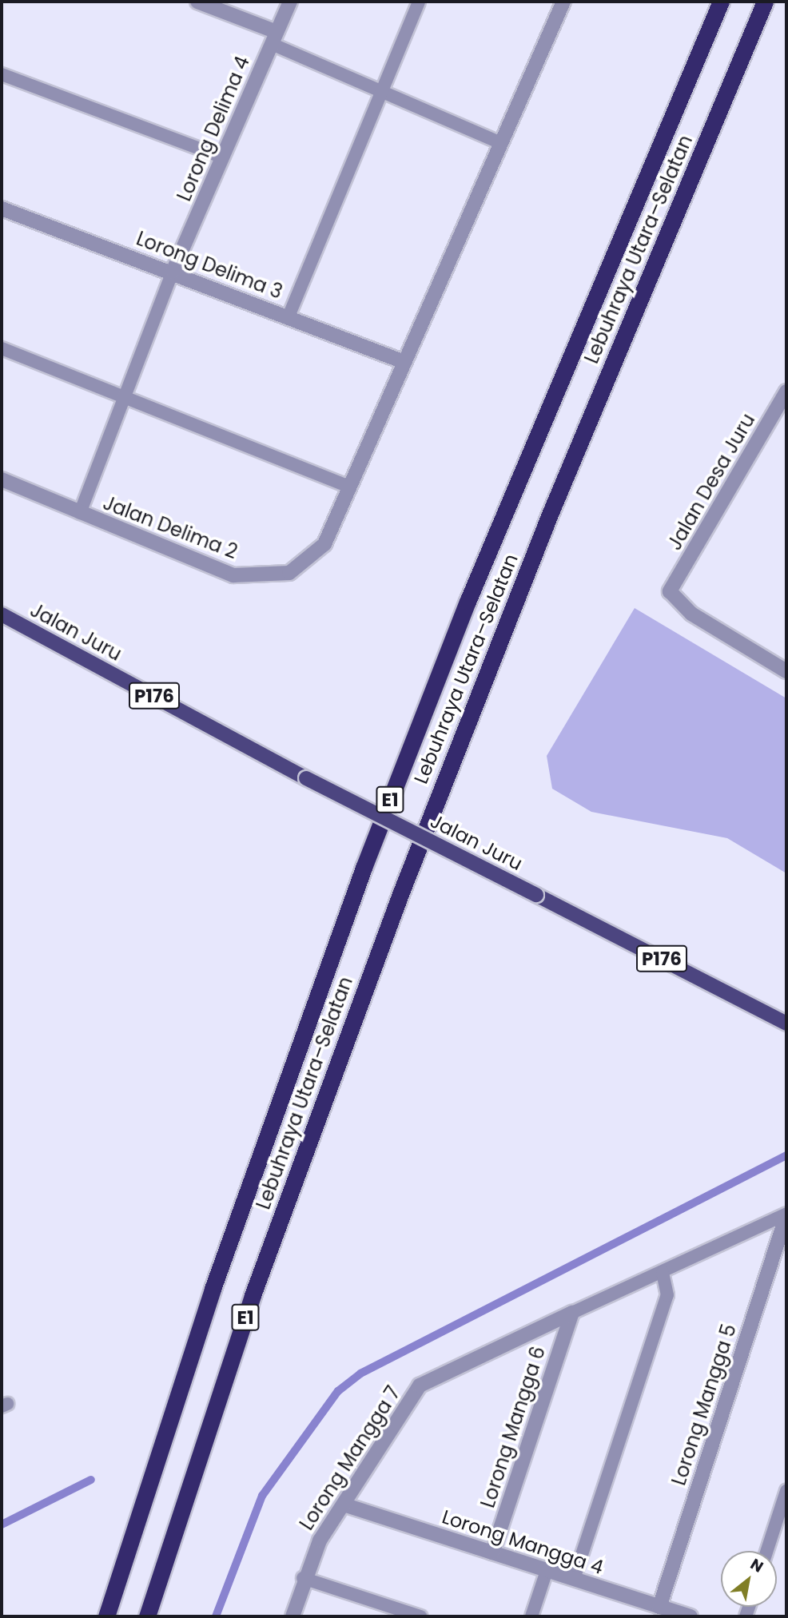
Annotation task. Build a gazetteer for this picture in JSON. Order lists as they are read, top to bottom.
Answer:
{
  "streets": {
    "highway": ["Lebuhraya Utara–Selatan", "E1"],
    "main road": ["Jalan Juru", "P176"],
    "street": [
      "Lorong Delima 4",
      "Lorong Delima 3",
      "Jalan Desa Juru",
      "Jalan Delima 2",
      "Lorong Mangga 5",
      "Lorong Mangga 6",
      "Lorong Mangga 7",
      "Lorong Mangga 4"
    ]
  },
  "crossings": [
    ["Lorong Delima 4", "Lorong Delima 3"],
    ["Lorong Delima 3", "Jalan Delima 2"],
    ["Lorong Mangga 5", "Lorong Mangga 4"],
    ["Lorong Mangga 6", "Lorong Mangga 7"],
    ["Lorong Mangga 6", "Lorong Mangga 4"],
    ["Lorong Mangga 7", "Lorong Mangga 4"]
  ],
  "north": "top right"
}
